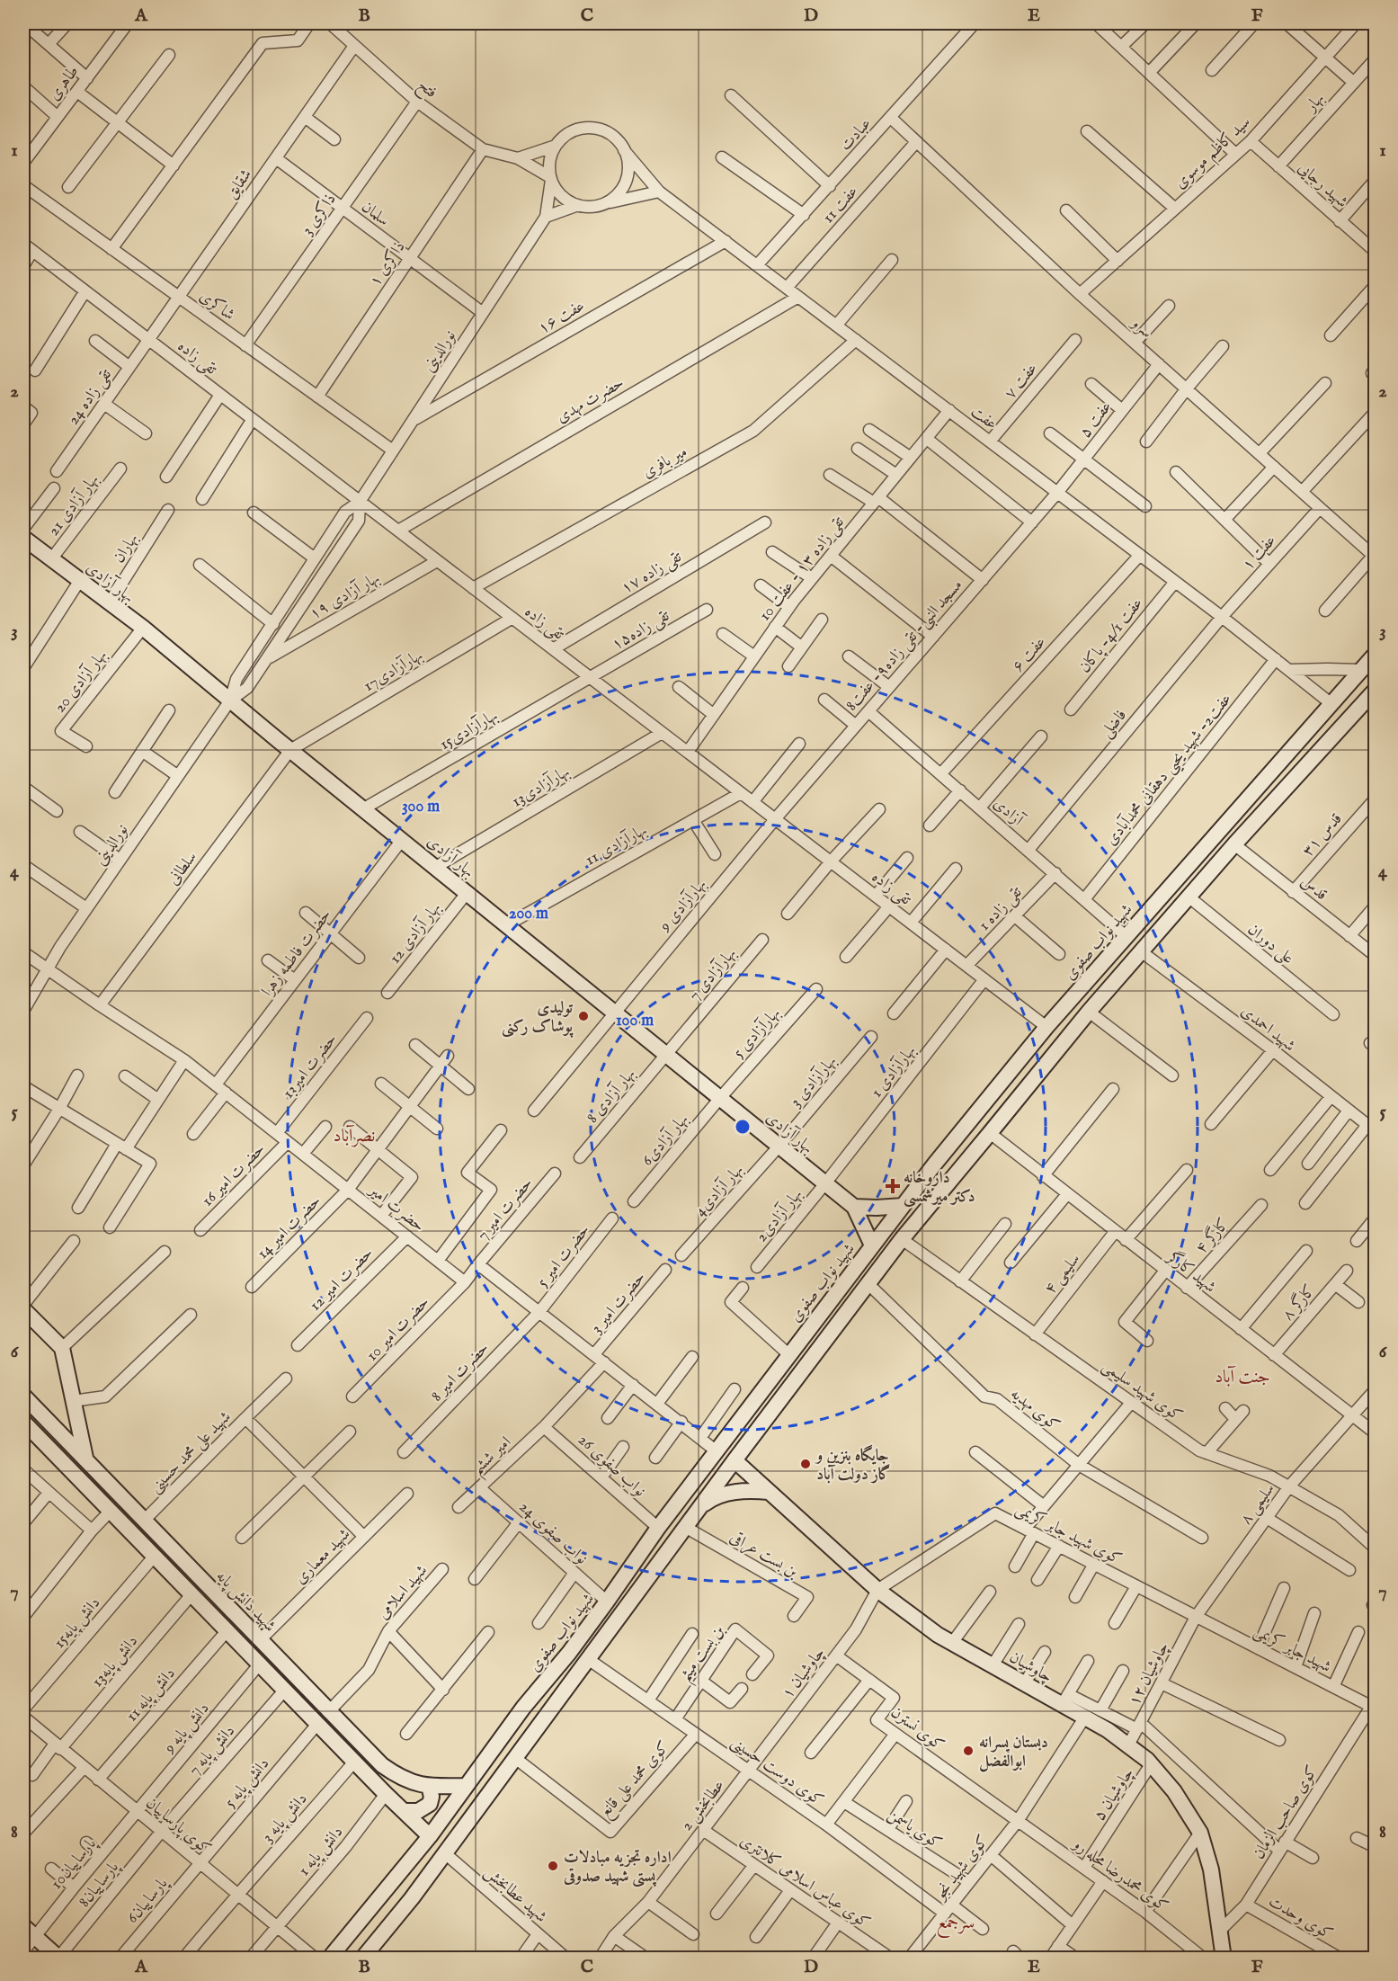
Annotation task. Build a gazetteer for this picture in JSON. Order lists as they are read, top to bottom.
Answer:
{
  "streets": {
    "main road": [
      "بهار آزادی",
      "شهید نواب صفوی",
      "شهید دانش پایه",
      "چاوشیان"
    ],
    "street": [
      "طاهری",
      "فتح",
      "بهار",
      "عبادت",
      "سید کاظم موسوی",
      "شقایق",
      "شهید رجایی",
      "عفت 11",
      "سلمان",
      "ذاکری 3",
      "ذاکری ۱",
      "شاکری",
      "عفت ۱۶",
      "سرو",
      "نورالدینی",
      "تقی زاده",
      "عفت ۷",
      "تقی زاده 24",
      "حضرت مهدی",
      "عفت",
      "عفت ۵",
      "میر بافری",
      "بهار آزادی 21",
      "بهاران",
      "عفت ۱",
      "تقی زاده ۱۳ - عفت 10",
      "تقی زاده ۱۷",
      "بهار آزادی ۱۹",
      "تقی زاده۱۵",
      "عفت 4/1- پاکان",
      "مسجد النبی- تقی زاده۹- عفت8",
      "عفت ۶",
      "بهارآزادی17",
      "بهار آزادی 20",
      "فاضلی",
      "بهارآزادی15",
      "عفت2- شهید یحیی دهقانی محمدآبادی",
      "بهارآزادی13",
      "آزادی",
      "قدس ۳۱",
      "بهارآزادی 11",
      "سلطانی",
      "قدس",
      "بهارآزادی 9",
      "تقی زاده 1",
      "بهار آزادی 12",
      "علی دوران",
      "حضرت فاطمه زهرا",
      "بهارآزادی 7",
      "شهید احمدی",
      "بهارآزادی 5",
      "حضرت امیر13",
      "بهارآزادی 1",
      "بهارآزادی 3",
      "بهار آزادی 8",
      "بهار آزادی6",
      "حضرت امیر 16",
      "بهار آزادی4",
      "حضرت امیر",
      "حضرت امیر 7",
      "بهار آزادی2",
      "حضرت امیر 14",
      "کارگر ۴",
      "حضرت امیر 5",
      "شهید کارگر",
      "سلیمی ۴",
      "حضرت امیر 12",
      "حضرت امیر 3",
      "کارگر ۸",
      "حضرت امیر 10",
      "حضرت امیر 8",
      "کوی شهید سلیمی",
      "کوی مهدیه",
      "شهید علی محمد حسینی",
      "امیر ششم",
      "نواب صفوی 26",
      "سلیمی ۸",
      "نواب صفوی 24",
      "کوی شهید جابر کریمی",
      "بن بست عراقی",
      "شهید معماری",
      "شهید اسلامی",
      "دانش پایه15",
      "شهید جابر کریمی",
      "بن بست میثم",
      "دانش پایه13",
      "چاوشیان ۱",
      "چاوشیان ۱۲",
      "دانش پایه 11",
      "دانش پایه 9",
      "کوی نسترن",
      "دانش پایه 7",
      "کوی دوست حسینی",
      "کوی محمد علی قانع",
      "دانش پایه 5",
      "چاوشیان ۵",
      "عطابخش 2",
      "کوی صاحب الزمان",
      "دانش پایه 3",
      "کوی پارساییان",
      "کوی یاسمن",
      "دانش پایه 1",
      "پارساییان10",
      "کوی شهید نجو",
      "کوی محمدرضا محله رو",
      "کوی عباس اسلامی کلانتری",
      "پارساییان8",
      "شهید عطابخش",
      "پارساییان6",
      "کوی وحدت"
    ]
  },
  "crossings": [
    ["فتح", "شقایق"],
    ["فتح", "ذاکری 3"],
    ["فتح", "ذاکری ۱"],
    ["فتح", "نورالدینی"],
    ["فتح", "عفت"],
    ["بهار", "شهید رجایی"],
    ["عبادت", "سرو"],
    ["عبادت", "عفت"],
    ["سید کاظم موسوی", "شهید رجایی"],
    ["سید کاظم موسوی", "سرو"],
    ["شقایق", "سلمان"],
    ["شقایق", "شاکری"],
    ["شقایق", "تقی زاده"],
    ["شقایق", "تقی زاده 24"],
    ["عفت 11", "سرو"],
    ["عفت 11", "عفت"],
    ["سلمان", "ذاکری 3"],
    ["سلمان", "ذاکری ۱"],
    ["سلمان", "نورالدینی"],
    ["ذاکری 3", "شاکری"],
    ["ذاکری ۱", "شاکری"],
    ["شاکری", "نورالدینی"],
    ["عفت ۱۶", "نورالدینی"],
    ["عفت ۱۶", "عفت"],
    ["سرو", "عفت ۵"],
    ["سرو", "عفت ۱"],
    ["نورالدینی", "تقی زاده"],
    ["نورالدینی", "عفت"],
    ["نورالدینی", "بهار آزادی"],
    ["نورالدینی", "بهار آزادی ۱۹"],
    ["نورالدینی", "حضرت امیر"],
    ["تقی زاده", "تقی زاده 24"],
    ["تقی زاده", "حضرت مهدی"],
    ["تقی زاده", "میر بافری"],
    ["تقی زاده", "تقی زاده ۱۳ - عفت 10"],
    ["تقی زاده", "تقی زاده ۱۷"],
    ["تقی زاده", "بهار آزادی ۱۹"],
    ["تقی زاده", "تقی زاده۱۵"],
    ["تقی زاده", "مسجد النبی- تقی زاده۹- عفت8"],
    ["تقی زاده", "بهارآزادی17"],
    ["تقی زاده", "بهارآزادی15"],
    ["تقی زاده", "بهارآزادی13"],
    ["تقی زاده", "بهارآزادی 11"],
    ["تقی زاده", "بهارآزادی 9"],
    ["تقی زاده", "تقی زاده 1"],
    ["تقی زاده", "شهید نواب صفوی"],
    ["تقی زاده", "بهارآزادی 1"],
    ["عفت ۷", "عفت"],
    ["حضرت مهدی", "عفت"],
    ["عفت", "عفت ۵"],
    ["عفت", "میر بافری"],
    ["عفت", "عفت ۱"],
    ["عفت", "تقی زاده ۱۳ - عفت 10"],
    ["عفت", "عفت 4/1- پاکان"],
    ["عفت", "مسجد النبی- تقی زاده۹- عفت8"],
    ["عفت", "عفت ۶"],
    ["عفت", "فاضلی"],
    ["عفت", "عفت2- شهید یحیی دهقانی محمدآبادی"],
    ["عفت", "شهید نواب صفوی"],
    ["عفت ۵", "مسجد النبی- تقی زاده۹- عفت8"],
    ["بهار آزادی 21", "بهار آزادی"],
    ["بهاران", "بهار آزادی"],
    ["عفت ۱", "فاضلی"],
    ["بهار آزادی", "بهارآزادی17"],
    ["بهار آزادی", "بهار آزادی 20"],
    ["بهار آزادی", "بهارآزادی15"],
    ["بهار آزادی", "بهارآزادی13"],
    ["بهار آزادی", "بهارآزادی 11"],
    ["بهار آزادی", "سلطانی"],
    ["بهار آزادی", "بهارآزادی 9"],
    ["بهار آزادی", "بهار آزادی 12"],
    ["بهار آزادی", "شهید نواب صفوی"],
    ["بهار آزادی", "حضرت فاطمه زهرا"],
    ["بهار آزادی", "بهارآزادی 7"],
    ["بهار آزادی", "بهارآزادی 5"],
    ["بهار آزادی", "بهارآزادی 1"],
    ["بهار آزادی", "بهارآزادی 3"],
    ["بهار آزادی", "بهار آزادی 8"],
    ["بهار آزادی", "بهار آزادی6"],
    ["بهار آزادی", "بهار آزادی4"],
    ["بهار آزادی", "بهار آزادی2"],
    ["تقی زاده۱۵", "بهارآزادی15"],
    ["مسجد النبی- تقی زاده۹- عفت8", "آزادی"],
    ["مسجد النبی- تقی زاده۹- عفت8", "بهارآزادی 9"],
    ["عفت ۶", "آزادی"],
    ["بهارآزادی17", "سلطانی"],
    ["فاضلی", "آزادی"],
    ["عفت2- شهید یحیی دهقانی محمدآبادی", "آزادی"],
    ["آزادی", "تقی زاده 1"],
    ["آزادی", "شهید نواب صفوی"],
    ["قدس ۳۱", "قدس"],
    ["سلطانی", "حضرت امیر"],
    ["شهید نواب صفوی", "نواب صفوی 26"],
    ["شهید نواب صفوی", "نواب صفوی 24"],
    ["شهید نواب صفوی", "شهید دانش پایه"],
    ["حضرت فاطمه زهرا", "حضرت امیر"],
    ["بهارآزادی 7", "بهار آزادی 8"],
    ["بهارآزادی 5", "بهار آزادی6"],
    ["حضرت امیر13", "حضرت امیر"],
    ["بهارآزادی 1", "بهار آزادی2"],
    ["بهارآزادی 3", "بهار آزادی4"],
    ["حضرت امیر 16", "حضرت امیر"],
    ["حضرت امیر", "حضرت امیر 14"],
    ["حضرت امیر", "حضرت امیر 12"],
    ["حضرت امیر", "حضرت امیر 10"],
    ["کارگر ۴", "شهید کارگر"],
    ["حضرت امیر 5", "حضرت امیر 8"],
    ["شهید کارگر", "سلیمی ۴"],
    ["شهید کارگر", "کارگر ۸"],
    ["شهید کارگر", "سلیمی ۸"],
    ["سلیمی ۴", "کوی شهید سلیمی"],
    ["کوی شهید سلیمی", "سلیمی ۸"],
    ["شهید علی محمد حسینی", "شهید معماری"],
    ["شهید علی محمد حسینی", "شهید دانش پایه"],
    ["امیر ششم", "نواب صفوی 26"],
    ["امیر ششم", "نواب صفوی 24"],
    ["سلیمی ۸", "کوی شهید جابر کریمی"],
    ["سلیمی ۸", "شهید جابر کریمی"],
    ["سلیمی ۸", "چاوشیان ۱۲"],
    ["کوی شهید جابر کریمی", "شهید جابر کریمی"],
    ["کوی شهید جابر کریمی", "چاوشیان"],
    ["کوی شهید جابر کریمی", "چاوشیان ۱"],
    ["کوی شهید جابر کریمی", "چاوشیان ۱۲"],
    ["شهید معماری", "شهید دانش پایه"],
    ["شهید اسلامی", "شهید دانش پایه"],
    ["شهید اسلامی", "دانش پایه 5"],
    ["شهید دانش پایه", "دانش پایه15"],
    ["شهید دانش پایه", "دانش پایه13"],
    ["شهید دانش پایه", "دانش پایه 11"],
    ["شهید دانش پایه", "دانش پایه 9"],
    ["شهید دانش پایه", "دانش پایه 7"],
    ["شهید دانش پایه", "دانش پایه 5"],
    ["شهید دانش پایه", "دانش پایه 3"],
    ["شهید دانش پایه", "دانش پایه 1"],
    ["شهید جابر کریمی", "چاوشیان ۱۲"],
    ["شهید جابر کریمی", "کوی صاحب الزمان"],
    ["بن بست میثم", "کوی دوست حسینی"],
    ["دانش پایه13", "کوی پارساییان"],
    ["چاوشیان", "چاوشیان ۱"],
    ["چاوشیان", "چاوشیان ۱۲"],
    ["چاوشیان", "چاوشیان ۵"],
    ["چاوشیان", "کوی صاحب الزمان"],
    ["چاوشیان", "کوی شهید نجو"],
    ["چاوشیان", "کوی محمدرضا محله رو"],
    ["چاوشیان ۱", "کوی نسترن"],
    ["چاوشیان ۱", "کوی دوست حسینی"],
    ["چاوشیان ۱", "عطابخش 2"],
    ["دانش پایه 11", "کوی پارساییان"],
    ["دانش پایه 9", "کوی پارساییان"],
    ["دانش پایه 9", "پارساییان10"],
    ["کوی نسترن", "کوی شهید نجو"],
    ["کوی نسترن", "کوی محمدرضا محله رو"],
    ["دانش پایه 7", "کوی پارساییان"],
    ["دانش پایه 7", "پارساییان8"],
    ["کوی دوست حسینی", "کوی محمد علی قانع"],
    ["کوی دوست حسینی", "عطابخش 2"],
    ["کوی دوست حسینی", "کوی شهید نجو"],
    ["دانش پایه 5", "کوی پارساییان"],
    ["دانش پایه 5", "پارساییان6"],
    ["چاوشیان ۵", "کوی محمدرضا محله رو"],
    ["عطابخش 2", "کوی عباس اسلامی کلانتری"],
    ["کوی صاحب الزمان", "کوی وحدت"],
    ["دانش پایه 3", "کوی پارساییان"],
    ["کوی پارساییان", "دانش پایه 1"],
    ["کوی پارساییان", "پارساییان10"],
    ["کوی پارساییان", "پارساییان8"],
    ["کوی پارساییان", "پارساییان6"],
    ["کوی یاسمن", "کوی شهید نجو"],
    ["کوی شهید نجو", "کوی محمدرضا محله رو"]
  ],
  "districts": ["نصرآباد", "جنت آباد", "سرجمع"],
  "places": {
    "other": [
      "تولیدی پوشاک رکنی",
      "جایگاه بنزین و گاز دولت آباد",
      "دبستان پسرانه ابوالفضل",
      "اداره تجزیه مبادلات پستی شهید صدوقی"
    ],
    "health": ["داروخانه دکتر میرشمسی"]
  },
  "grid": {
    "columns": [
      "A",
      "B",
      "C",
      "D",
      "E",
      "F"
    ],
    "rows": [
      "1",
      "2",
      "3",
      "4",
      "5",
      "6",
      "7",
      "8"
    ]
  },
  "rings": ["300 m", "200 m", "100 m"]
}
